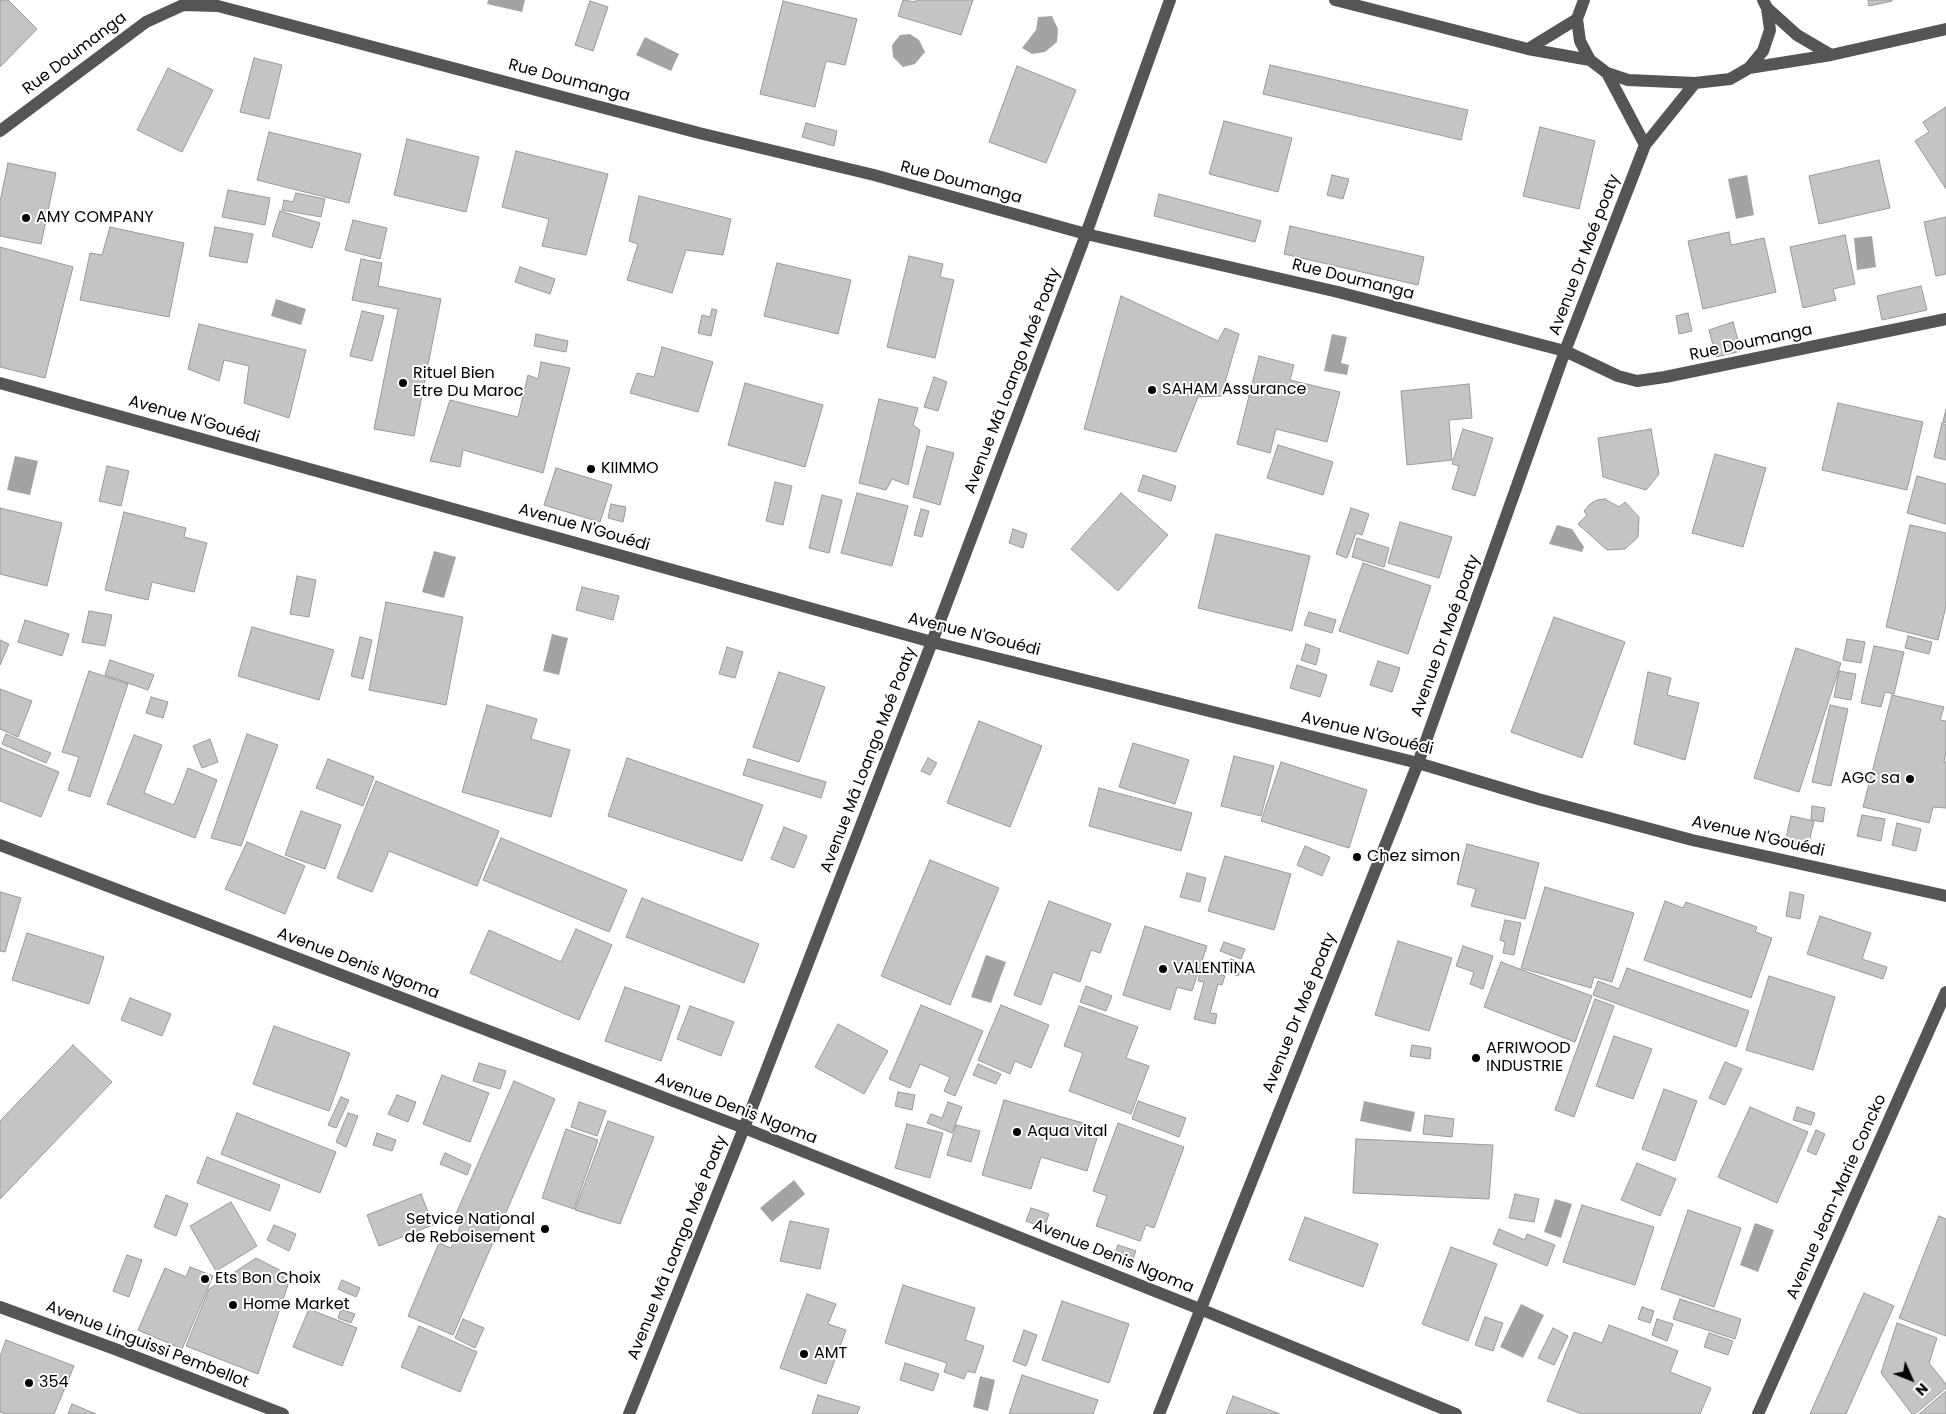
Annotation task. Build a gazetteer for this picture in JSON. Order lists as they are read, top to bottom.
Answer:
{
  "streets": {
    "street": [
      "Rue Doumanga",
      "Avenue Dr Moé poaty",
      "Avenue Mâ Loango Moé Poaty",
      "Avenue N'Gouédi",
      "Avenue Denis Ngoma",
      "Avenue Jean-Marie Concko",
      "Avenue Linguissi Pembellot"
    ]
  },
  "crossings": [
    ["Rue Doumanga", "Avenue Dr Moé poaty"],
    ["Rue Doumanga", "Avenue Mâ Loango Moé Poaty"],
    ["Avenue Dr Moé poaty", "Avenue N'Gouédi"],
    ["Avenue Dr Moé poaty", "Avenue Denis Ngoma"],
    ["Avenue Mâ Loango Moé Poaty", "Avenue N'Gouédi"],
    ["Avenue Mâ Loango Moé Poaty", "Avenue Denis Ngoma"]
  ],
  "places": [
    "AMY COMPANY",
    "Rituel Bien Etre Du Maroc",
    "SAHAM Assurance",
    "KIIMMO",
    "AGC sa",
    "Chez simon",
    "VALENTINA",
    "AFRIWOOD INDUSTRIE",
    "Aqua vital",
    "Setvice National de Reboisement",
    "Ets Bon Choix",
    "Home Market",
    "AMT",
    "354"
  ],
  "north": "bottom right"
}
